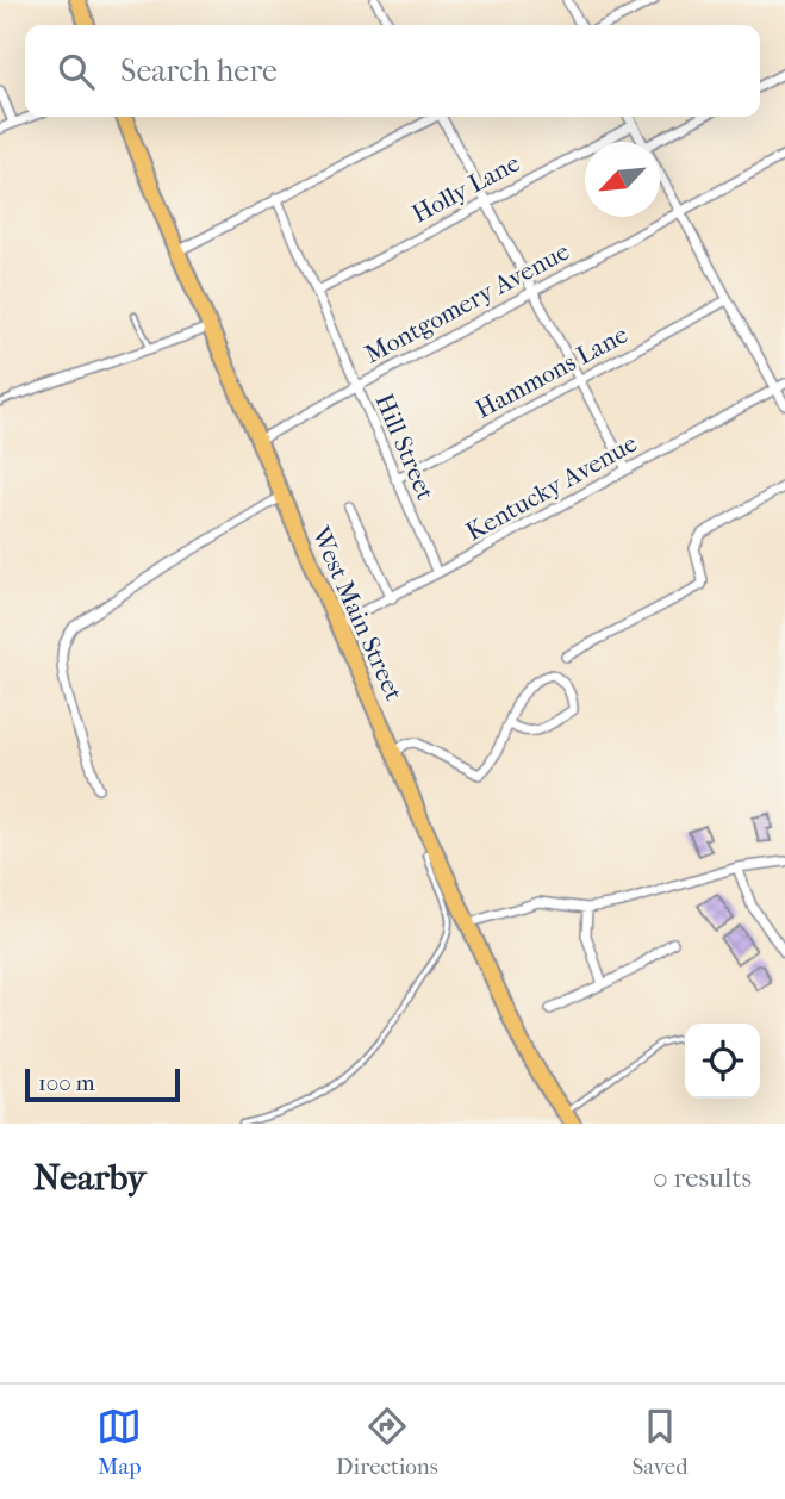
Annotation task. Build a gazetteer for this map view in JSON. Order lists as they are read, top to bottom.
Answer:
{
  "streets": {
    "main road": ["West Main Street"],
    "street": [
      "Holly Lane",
      "Montgomery Avenue",
      "Hammons Lane",
      "Hill Street",
      "Kentucky Avenue"
    ]
  },
  "crossings": [
    ["Holly Lane", "Hill Street"],
    ["Montgomery Avenue", "Hill Street"],
    ["Montgomery Avenue", "West Main Street"],
    ["Hammons Lane", "Hill Street"],
    ["Hill Street", "Kentucky Avenue"],
    ["Kentucky Avenue", "West Main Street"]
  ],
  "scale_bar": "100 m",
  "north": "bottom left",
  "page": {
    "search": "Search here",
    "scale": "100 m",
    "heading": ["Nearby", "0 results"],
    "nav": ["Map", "Directions", "Saved"]
  }
}
